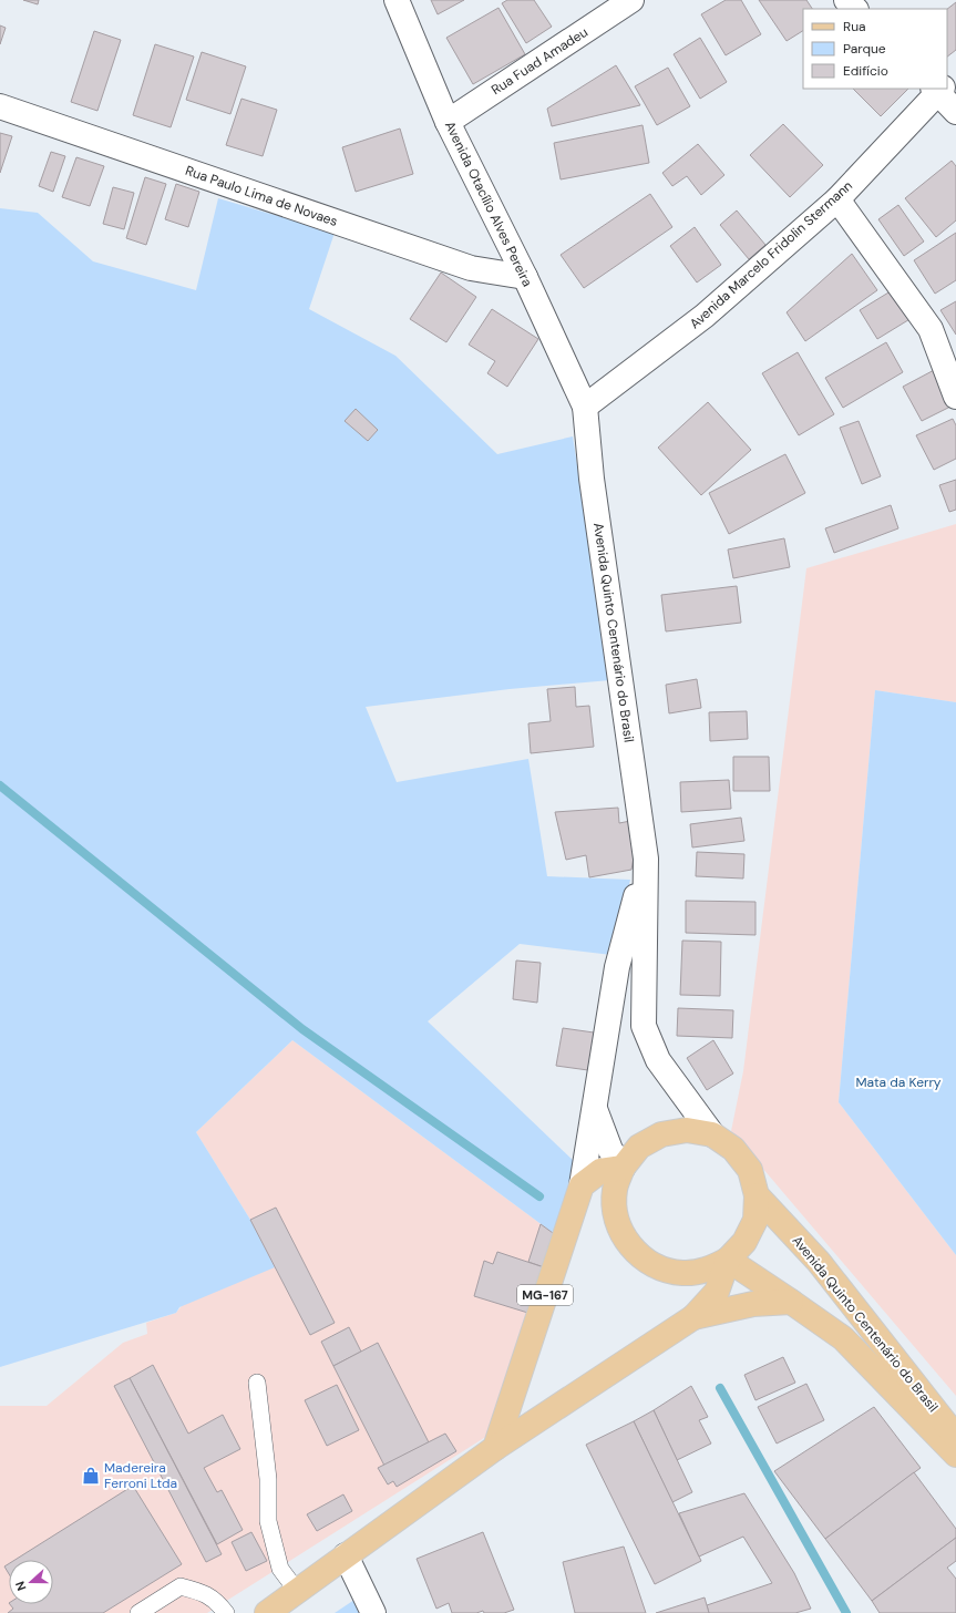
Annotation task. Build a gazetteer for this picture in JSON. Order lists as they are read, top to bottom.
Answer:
{
  "streets": {
    "main road": ["Avenida Quinto Centenário do Brasil", "MG-167"],
    "street": [
      "Rua Fuad Amadeu",
      "Rua Paulo Lima de Novaes",
      "Avenida Otacílio Alves Pereira",
      "Avenida Marcelo Fridolin Stermann"
    ]
  },
  "crossings": [
    ["Rua Fuad Amadeu", "Avenida Otacílio Alves Pereira"],
    ["Rua Paulo Lima de Novaes", "Avenida Otacílio Alves Pereira"],
    ["Avenida Otacílio Alves Pereira", "Avenida Marcelo Fridolin Stermann"],
    ["Avenida Otacílio Alves Pereira", "Avenida Quinto Centenário do Brasil"],
    ["Avenida Marcelo Fridolin Stermann", "Avenida Quinto Centenário do Brasil"],
    ["Avenida Quinto Centenário do Brasil", "MG-167"]
  ],
  "parks": ["Mata da Kerry"],
  "places": {
    "shop": ["Madereira Ferroni Ltda"]
  },
  "legend": ["Rua", "Parque", "Edifício"],
  "north": "left"
}
